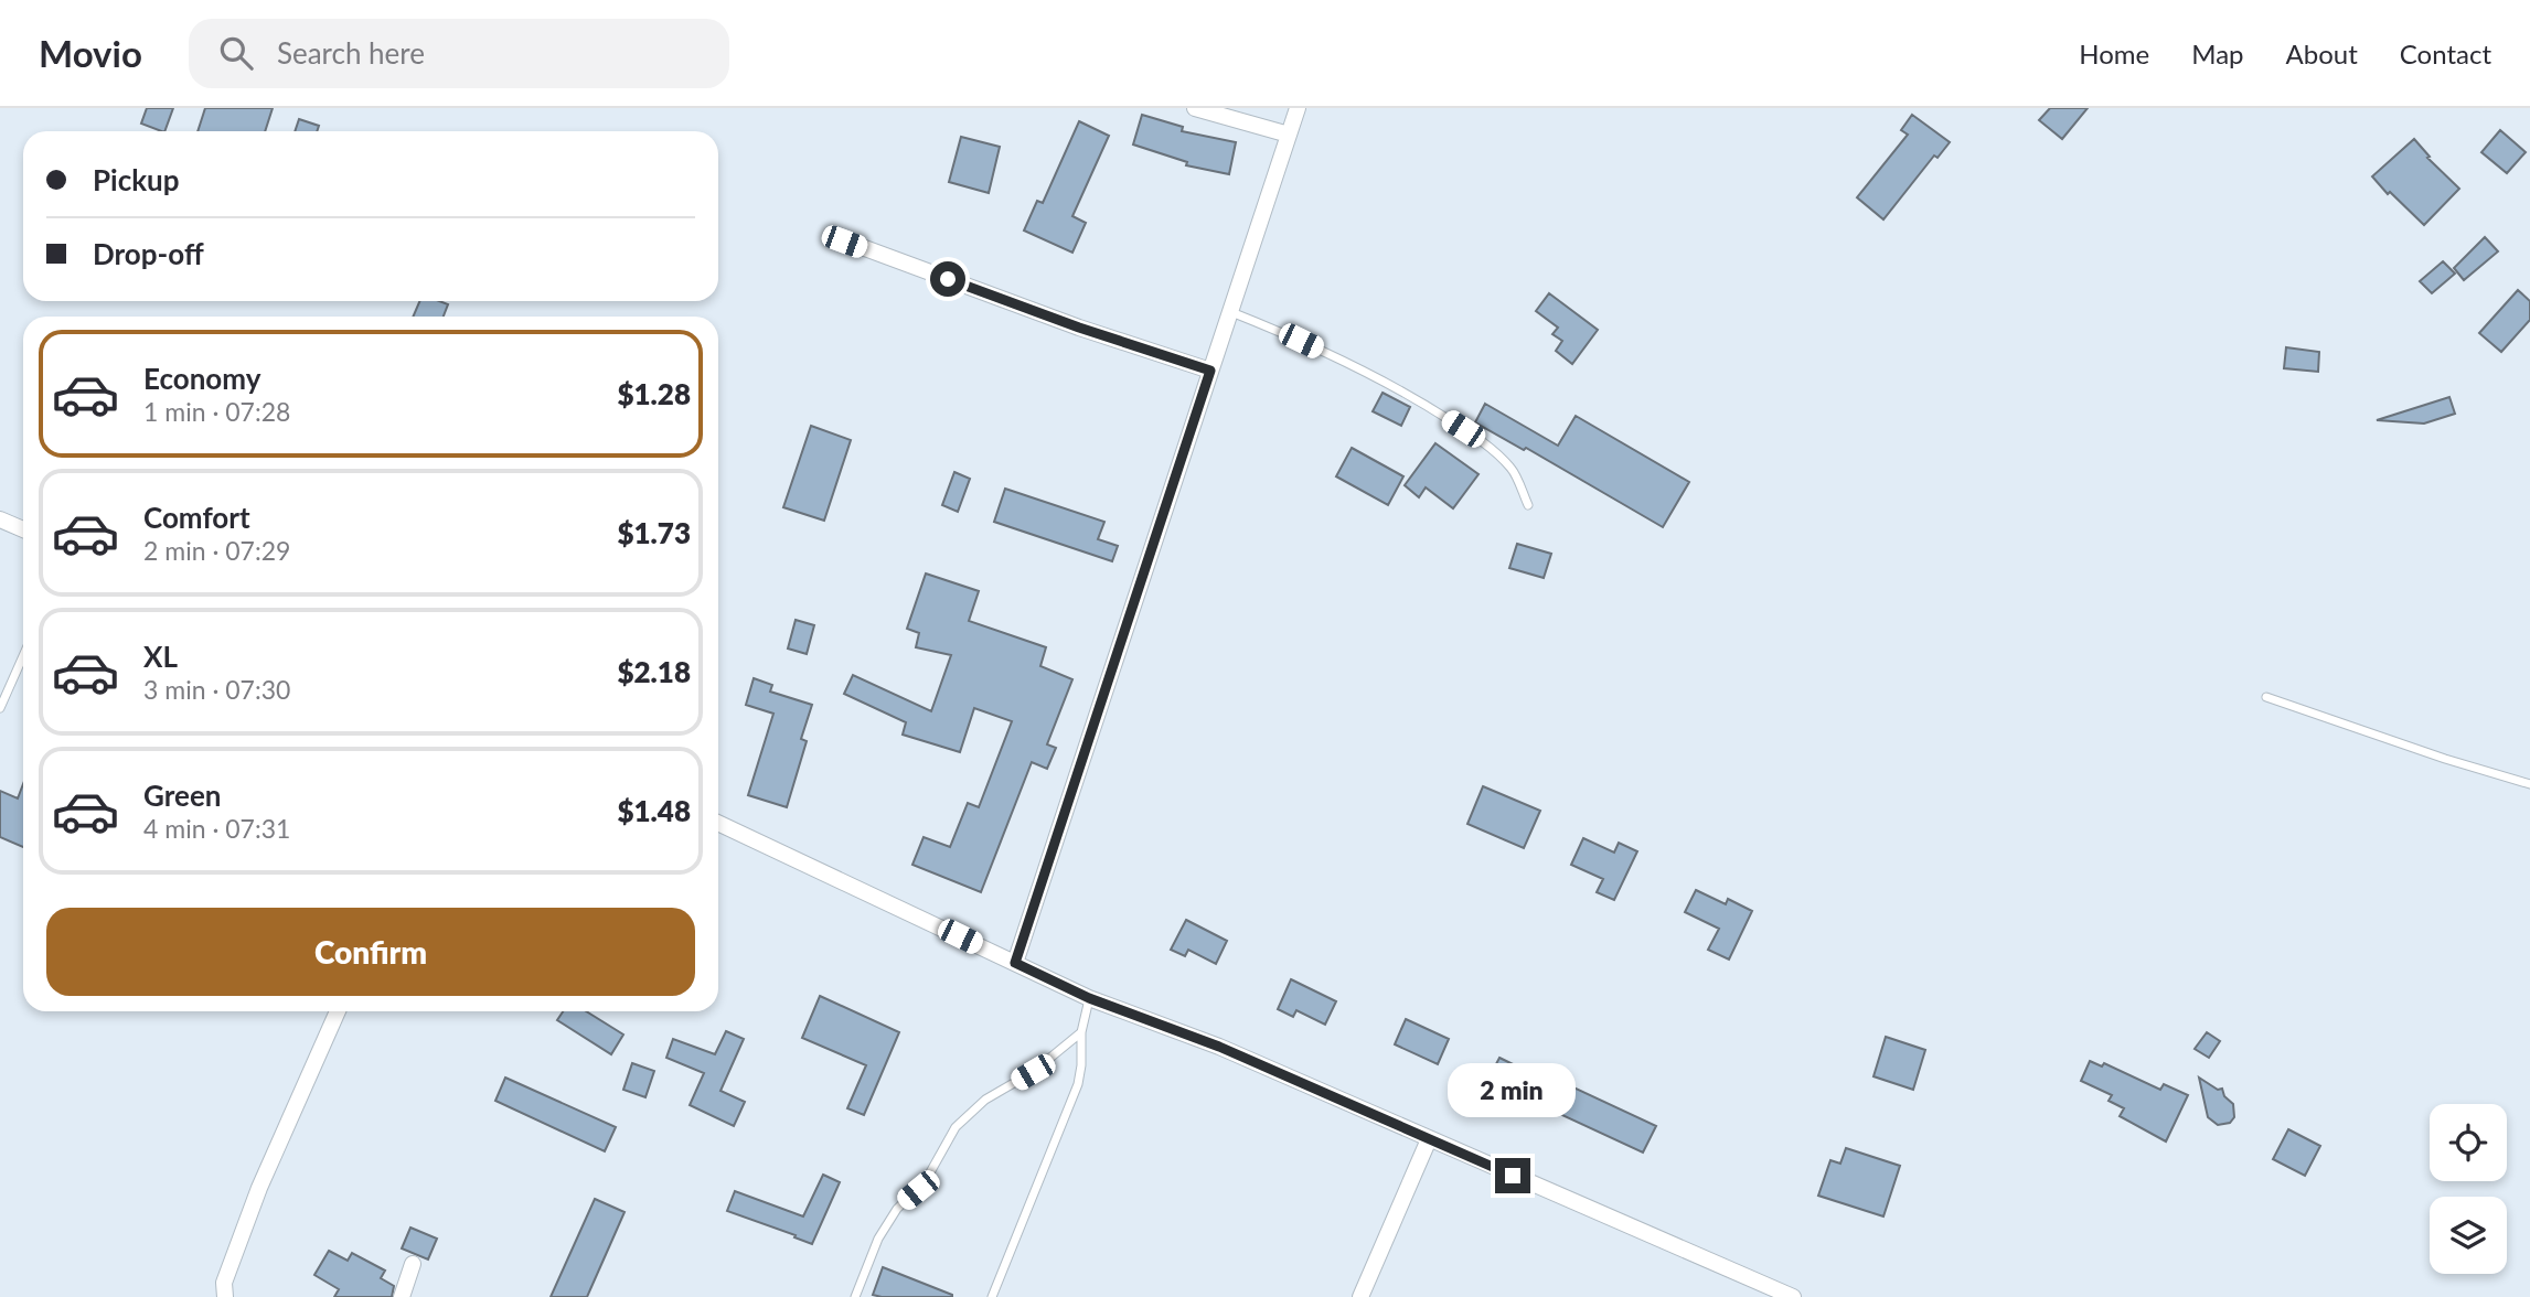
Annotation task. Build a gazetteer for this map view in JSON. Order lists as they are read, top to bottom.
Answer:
{
  "page": {
    "header": "Movio",
    "search": "Search here",
    "nav": [
      "Home",
      "Map",
      "About",
      "Contact"
    ],
    "banner": ["Pickup", "Drop-off"],
    "list": [
      {
        "name": "Economy",
        "note": "1 min · 07:28",
        "value": "$1.28"
      },
      {
        "name": "Comfort",
        "note": "2 min · 07:29",
        "value": "$1.73"
      },
      {
        "name": "XL",
        "note": "3 min · 07:30",
        "value": "$2.18"
      },
      {
        "name": "Green",
        "note": "4 min · 07:31",
        "value": "$1.48"
      }
    ],
    "buttons": "Confirm",
    "bubble": "2 min"
  }
}
